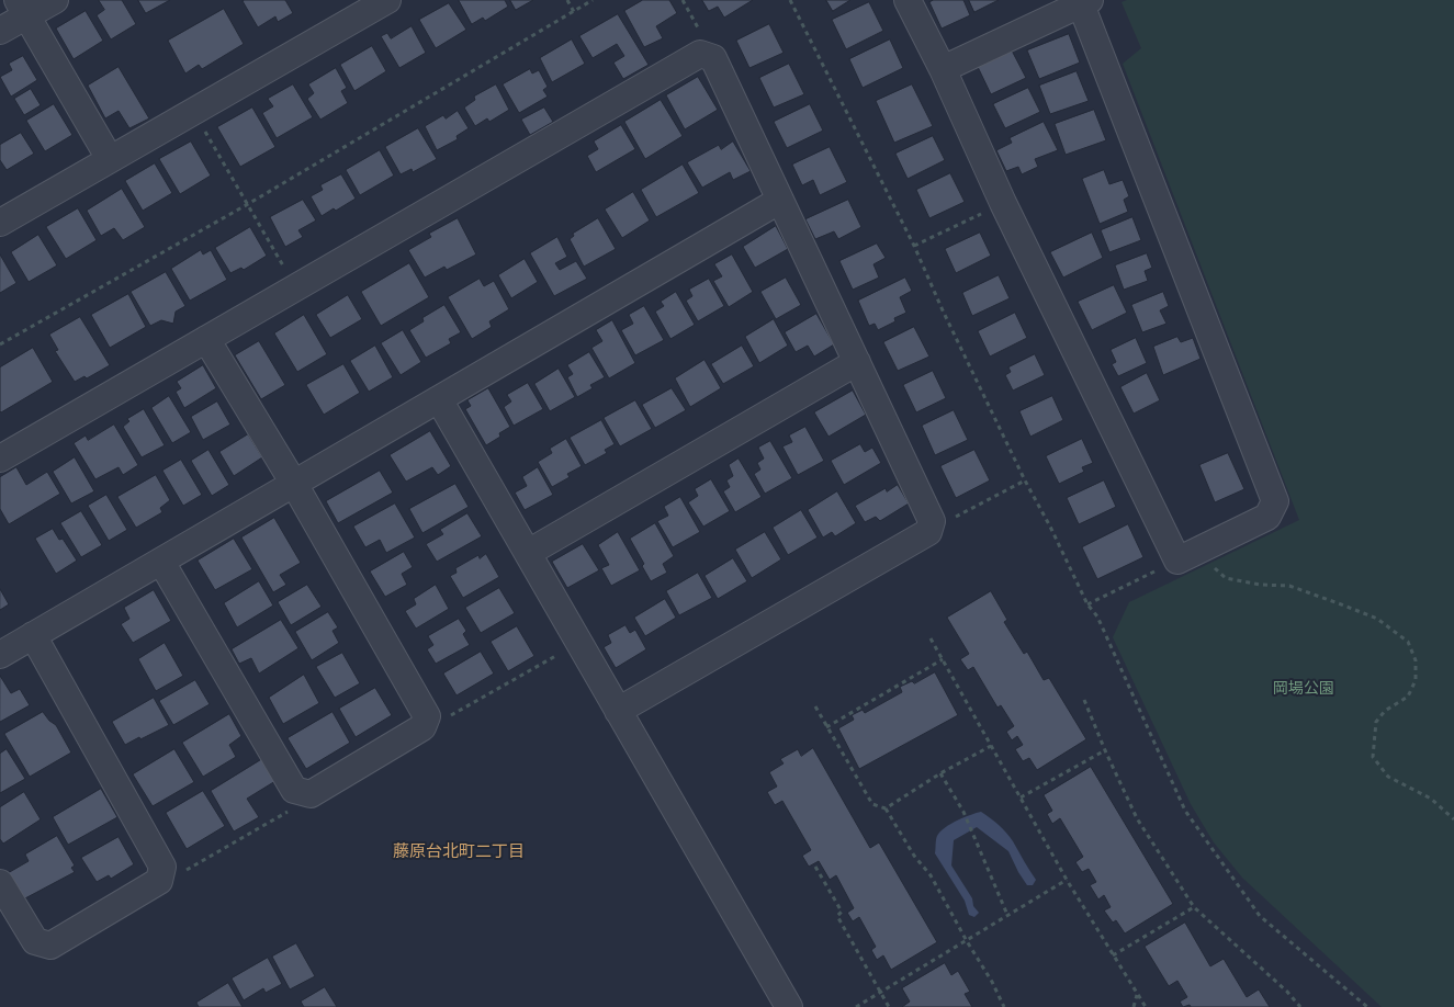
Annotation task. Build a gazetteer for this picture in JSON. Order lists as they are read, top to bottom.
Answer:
{
  "districts": ["藤原台北町二丁目"],
  "parks": ["岡場公園"]
}
